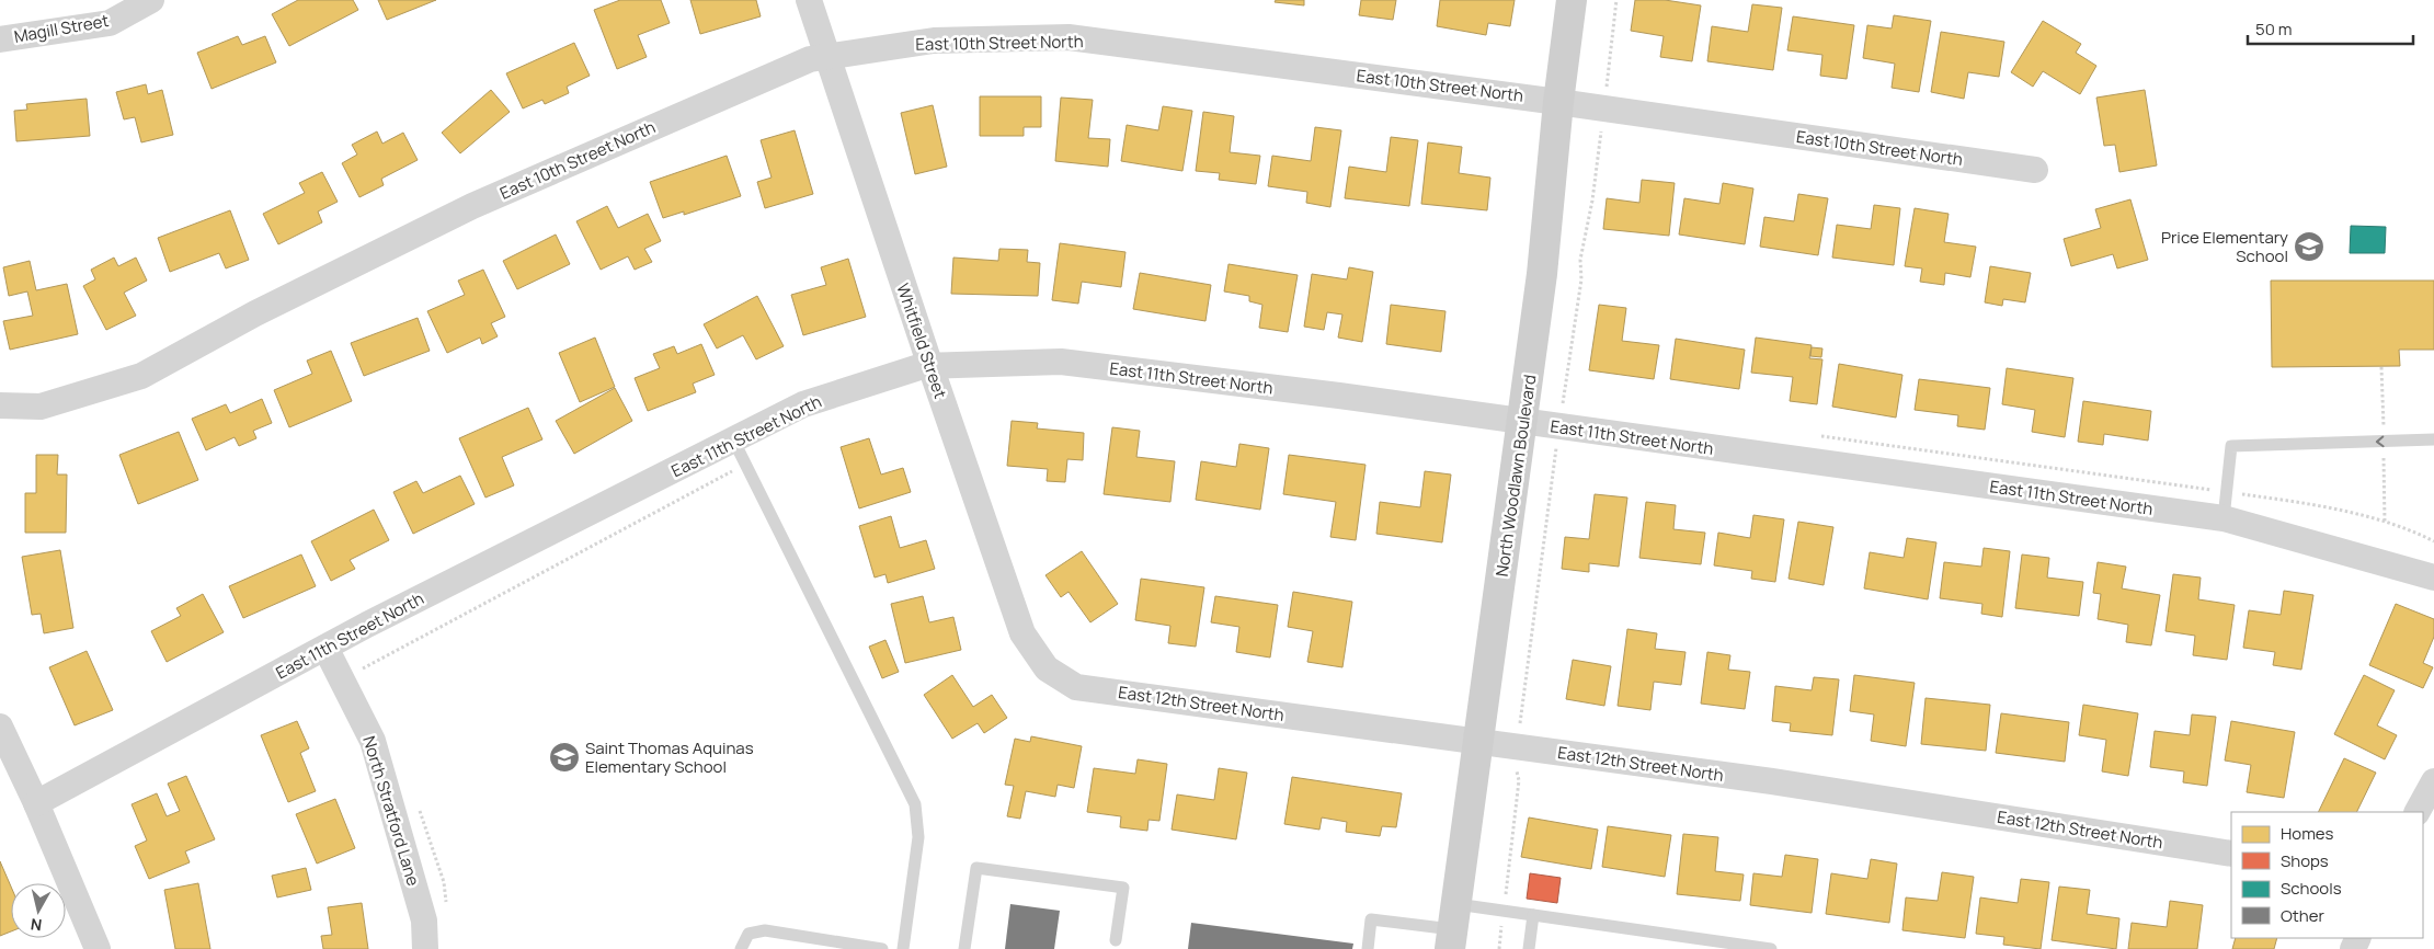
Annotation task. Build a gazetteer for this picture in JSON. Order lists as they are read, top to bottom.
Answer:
{
  "streets": {
    "main road": ["North Woodlawn Boulevard"],
    "street": [
      "Magill Street",
      "East 10th Street North",
      "Whitfield Street",
      "East 11th Street North",
      "East 12th Street North",
      "North Stratford Lane"
    ]
  },
  "crossings": [
    ["East 10th Street North", "Whitfield Street"],
    ["East 10th Street North", "North Woodlawn Boulevard"],
    ["Whitfield Street", "East 11th Street North"],
    ["Whitfield Street", "East 12th Street North"],
    ["East 11th Street North", "North Woodlawn Boulevard"],
    ["East 11th Street North", "North Stratford Lane"],
    ["North Woodlawn Boulevard", "East 12th Street North"]
  ],
  "places": {
    "school or university": ["Price Elementary School", "Saint Thomas Aquinas Elementary School"]
  },
  "legend": [
    "Homes",
    "Shops",
    "Schools",
    "Other"
  ],
  "scale_bar": "50 m",
  "north": "bottom"
}
